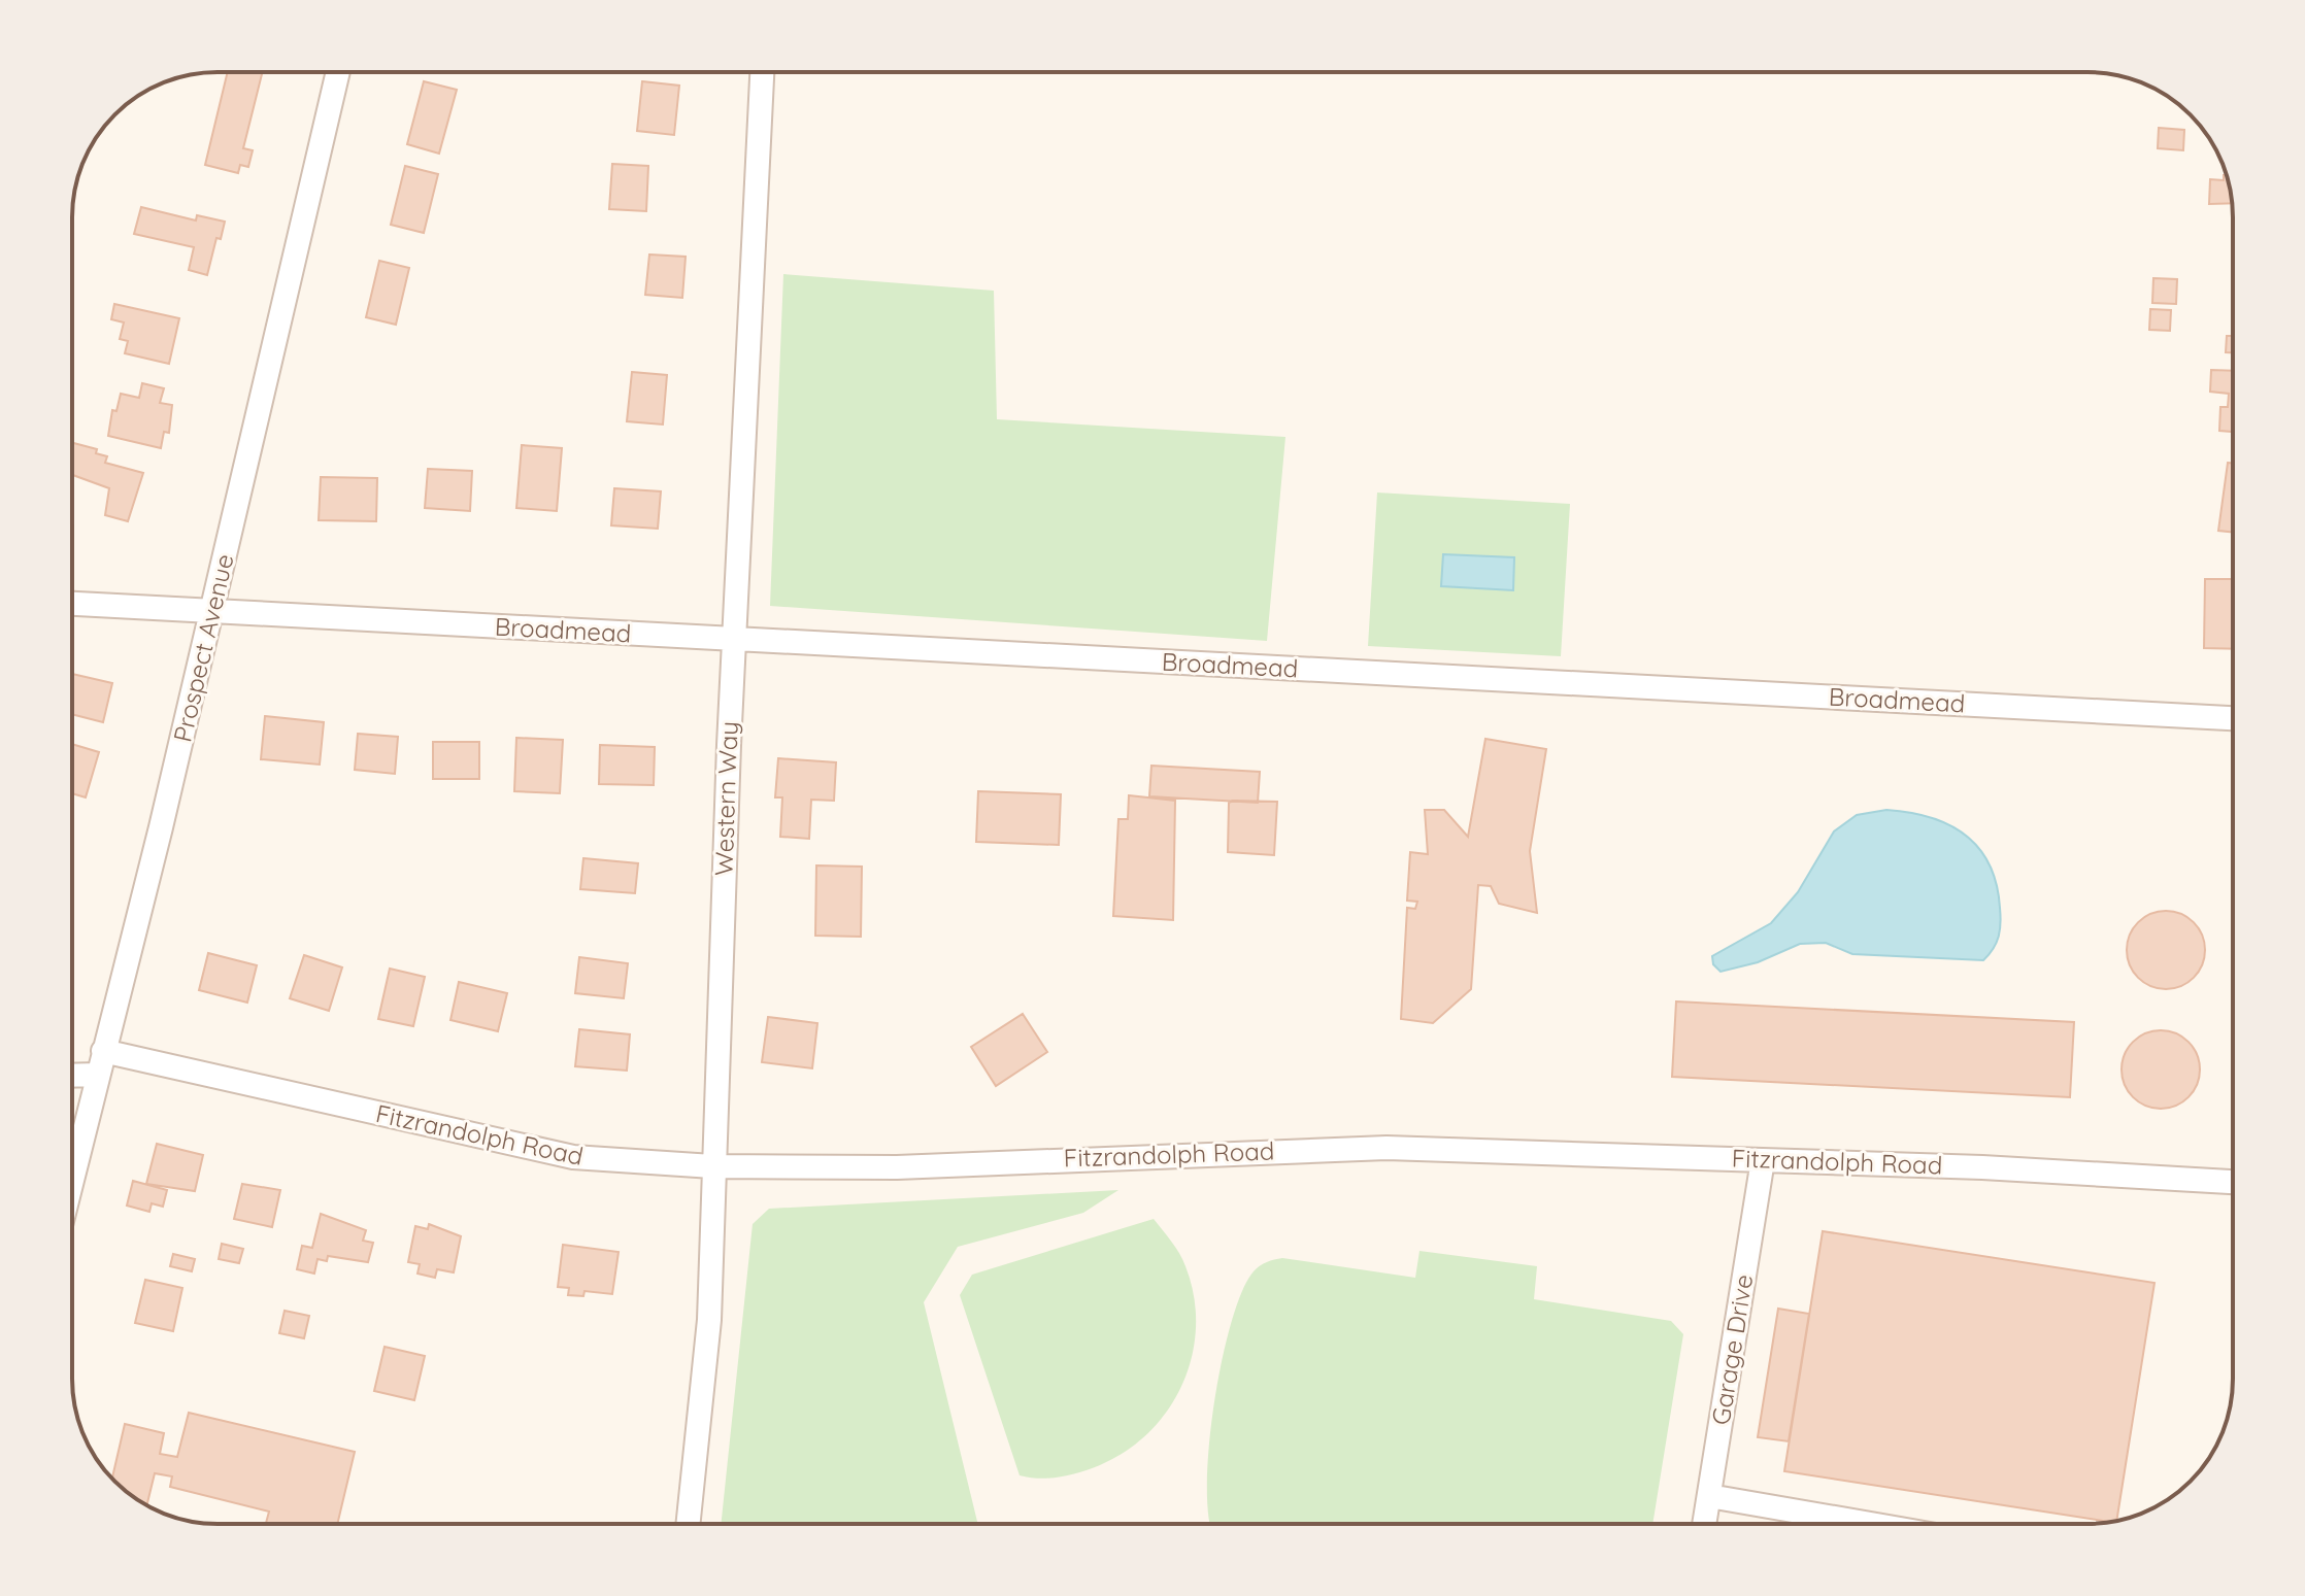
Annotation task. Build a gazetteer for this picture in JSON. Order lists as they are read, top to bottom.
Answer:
{
  "streets": {
    "street": [
      "Broadmead",
      "Prospect Avenue",
      "Western Way",
      "Fitzrandolph Road",
      "Garage Drive"
    ]
  },
  "crossings": [
    ["Broadmead", "Prospect Avenue"],
    ["Broadmead", "Western Way"],
    ["Prospect Avenue", "Fitzrandolph Road"],
    ["Western Way", "Fitzrandolph Road"],
    ["Fitzrandolph Road", "Garage Drive"]
  ]
}
